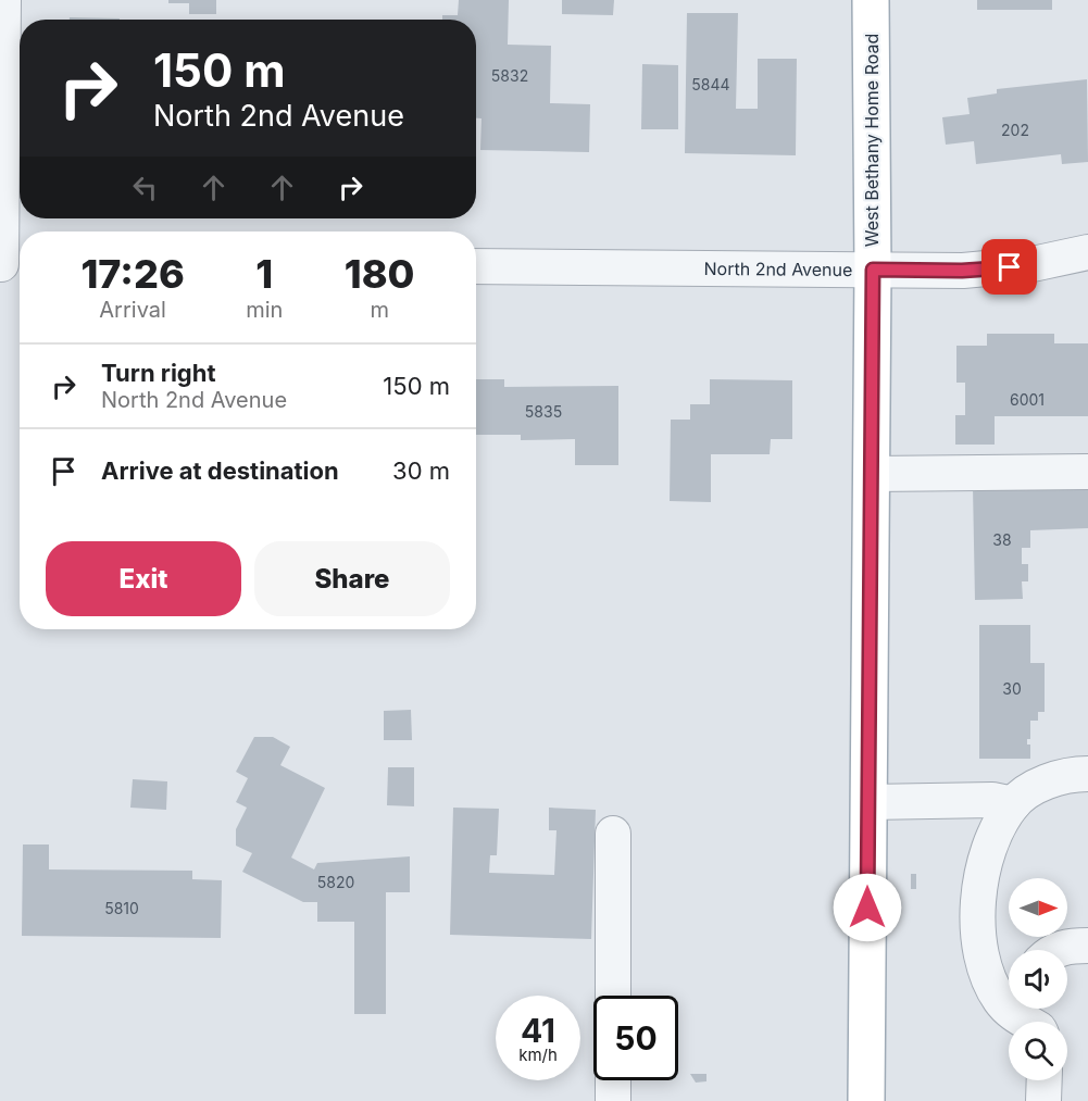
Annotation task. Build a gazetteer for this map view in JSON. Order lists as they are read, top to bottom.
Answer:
{
  "streets": {
    "main road": ["West Bethany Home Road"],
    "street": ["North 2nd Avenue"]
  },
  "crossings": [
    ["West Bethany Home Road", "North 2nd Avenue"]
  ],
  "house_numbers": [
    "5832",
    "5844",
    "202",
    "6001",
    "5835",
    "38",
    "30",
    "5820",
    "5810"
  ],
  "north": "right",
  "page": {
    "turn": ["150 m", "North 2nd Avenue"],
    "eta": [
      "17:26",
      "Arrival",
      "1",
      "min",
      "180",
      "m"
    ],
    "list": [
      {
        "name": "Turn right",
        "note": "North 2nd Avenue",
        "value": "150 m"
      },
      {
        "name": "Arrive at destination",
        "value": "30 m"
      }
    ],
    "buttons": ["Exit", "Share"],
    "speed": "41 km/h",
    "limit": "50"
  }
}
